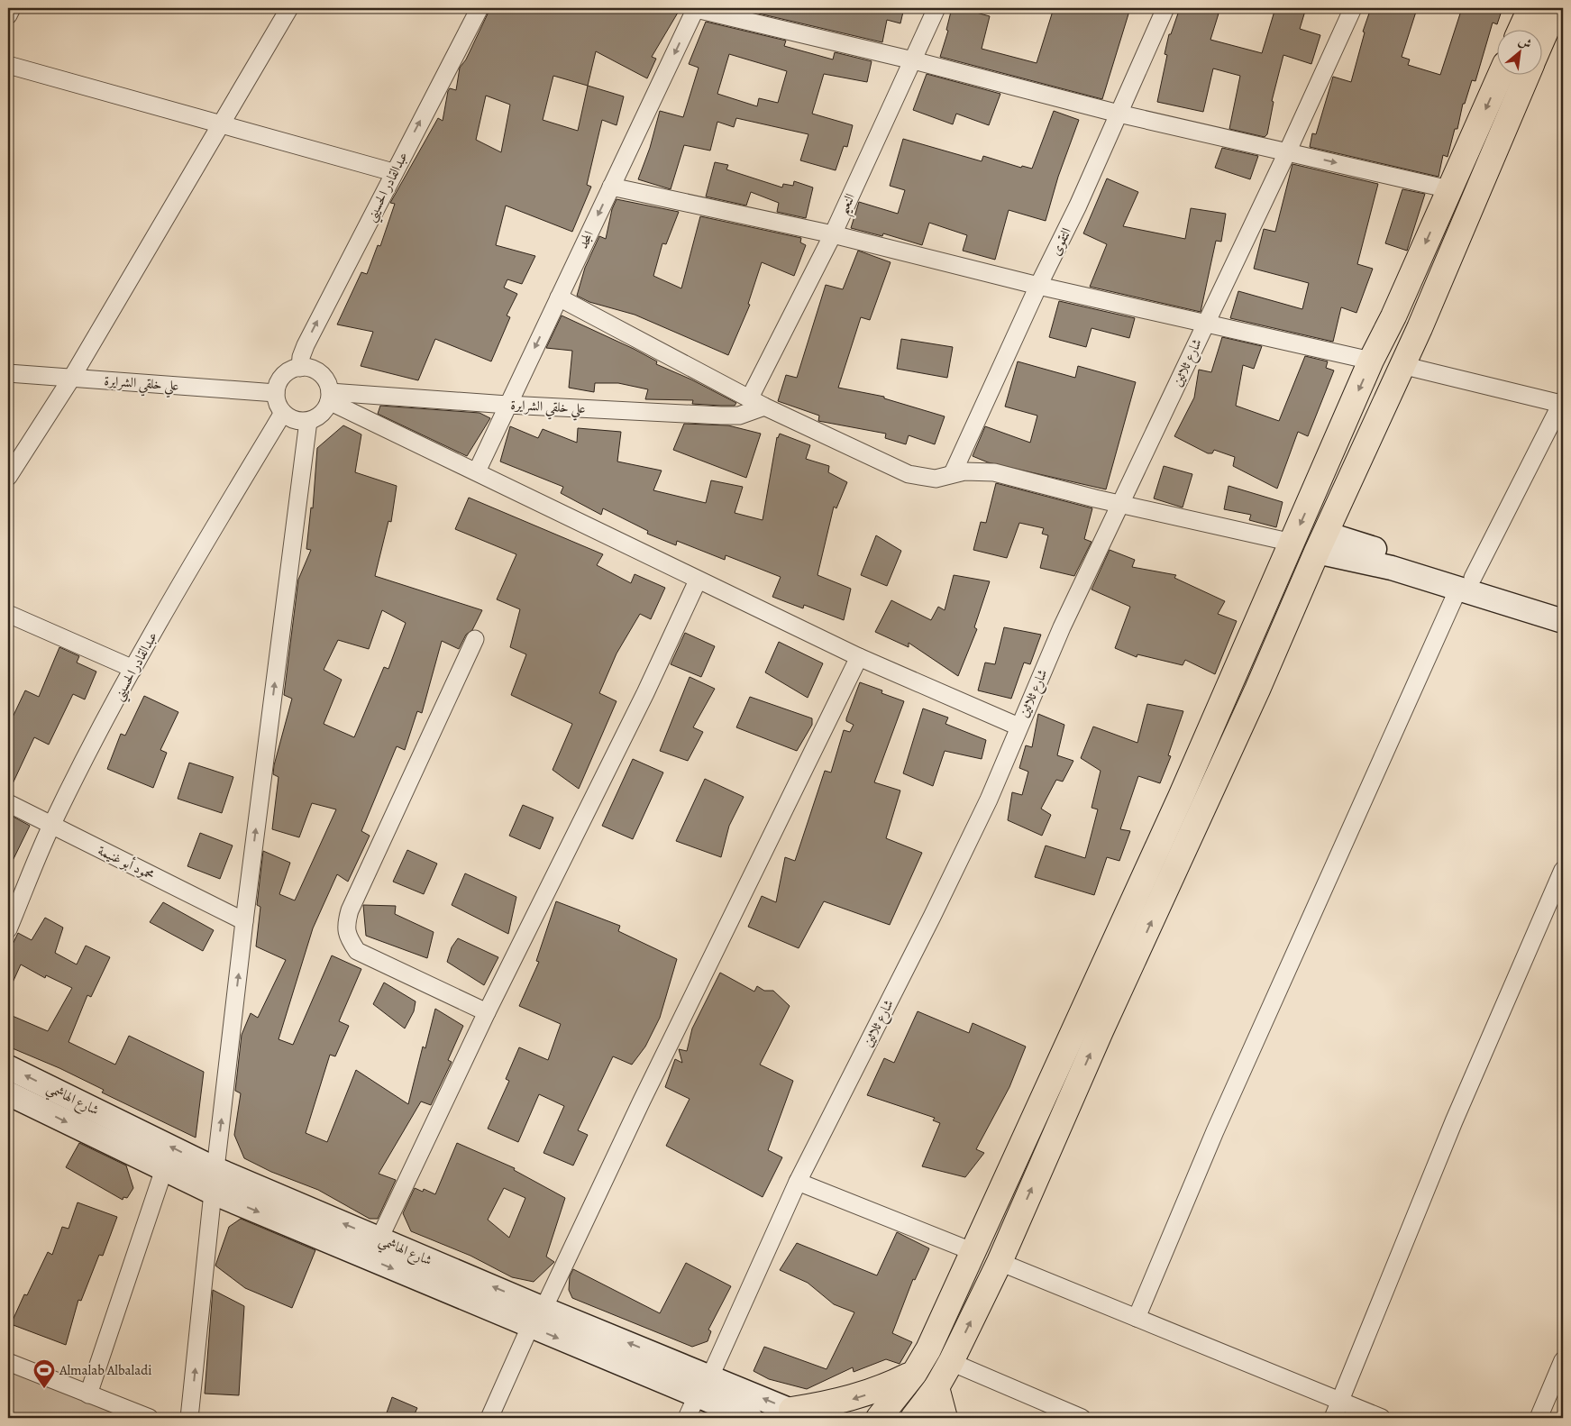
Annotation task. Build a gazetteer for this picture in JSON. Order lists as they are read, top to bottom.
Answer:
{
  "streets": {
    "main road": ["شارع الهاشمي"],
    "street": [
      "عبدالقادر الحسيني",
      "النعيم",
      "المجد",
      "التقوى",
      "شارع ثلاثين",
      "علي خلقي الشرايرة",
      "محمود أبو غنيمة"
    ]
  },
  "crossings": [
    ["عبدالقادر الحسيني", "علي خلقي الشرايرة"],
    ["عبدالقادر الحسيني", "محمود أبو غنيمة"],
    ["المجد", "علي خلقي الشرايرة"],
    ["شارع ثلاثين", "شارع الهاشمي"]
  ],
  "one_way": ["عبدالقادر الحسيني", "المجد"],
  "places": {
    "sports": ["Almalab Albaladi"]
  },
  "north": "top right"
}
